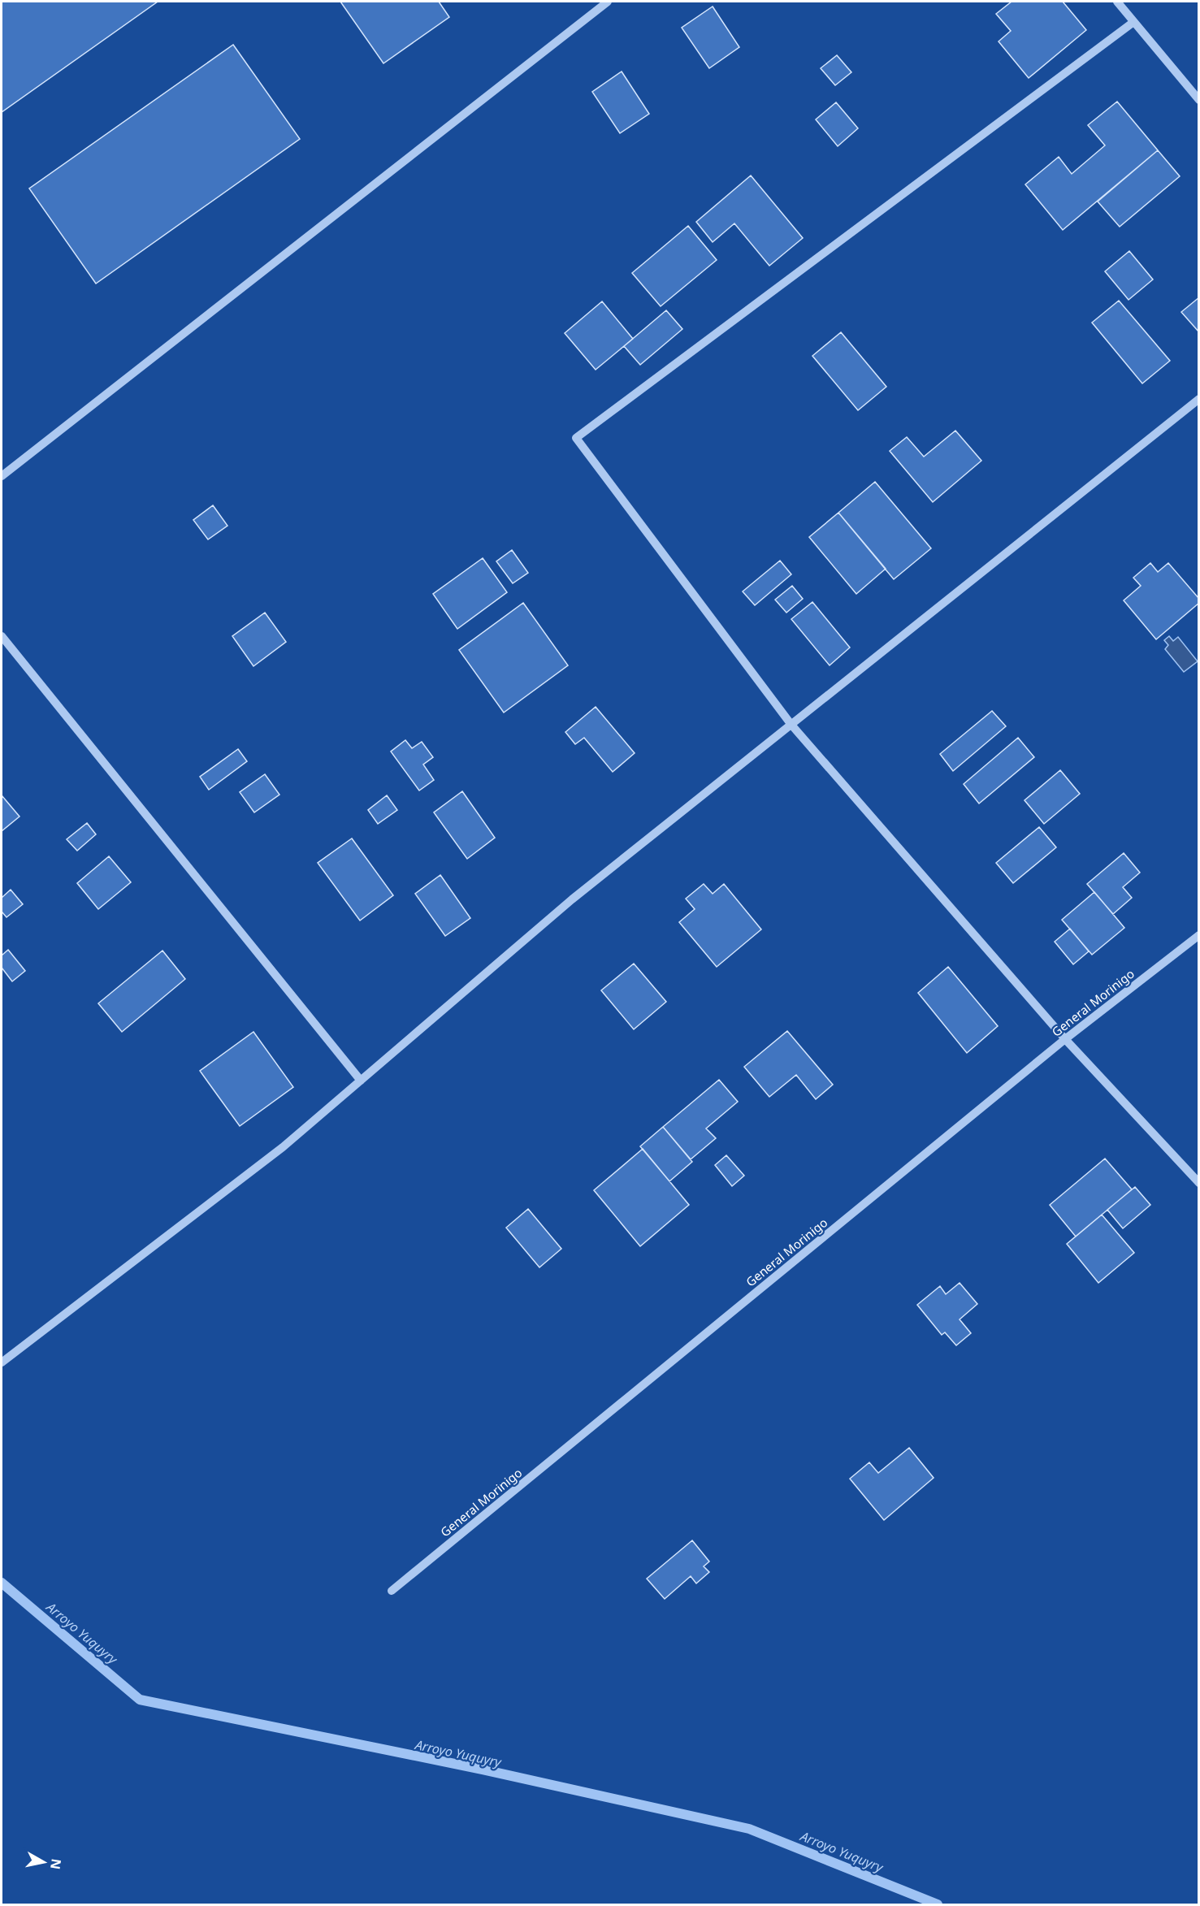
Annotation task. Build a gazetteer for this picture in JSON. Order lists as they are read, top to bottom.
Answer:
{
  "streets": {
    "street": ["General Morinigo"]
  },
  "water": ["Arroyo Yuquyry"],
  "north": "right"
}
